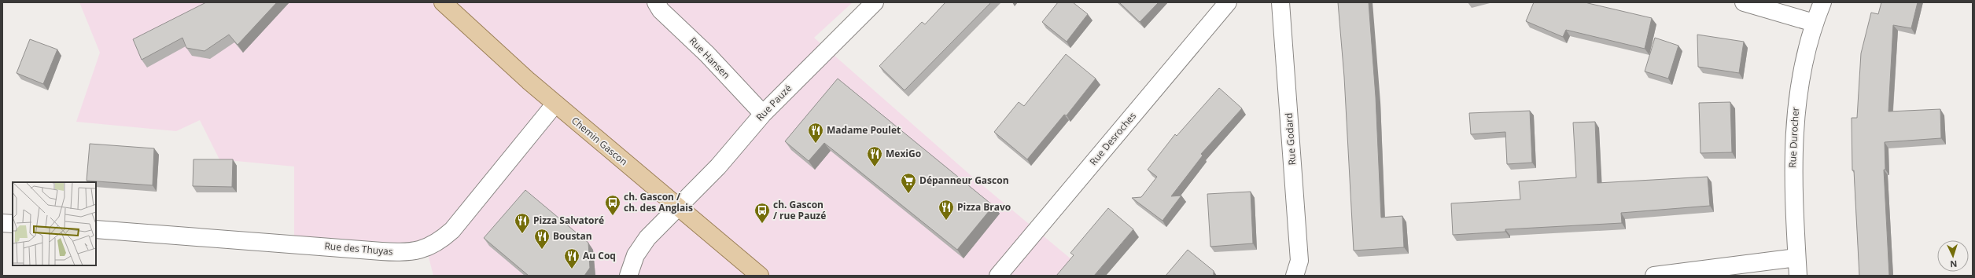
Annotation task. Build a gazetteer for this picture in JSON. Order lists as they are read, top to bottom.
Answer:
{
  "streets": {
    "main road": ["Chemin Gascon"],
    "street": [
      "Rue Hansen",
      "Rue Pauzé",
      "Rue Durocher",
      "Rue Desroches",
      "Rue Godard",
      "Rue des Thuyas"
    ]
  },
  "crossings": [
    ["Rue Hansen", "Rue Pauzé"],
    ["Rue Pauzé", "Chemin Gascon"],
    ["Chemin Gascon", "Rue des Thuyas"]
  ],
  "places": {
    "restaurant": [
      "Madame Poulet",
      "MexiGo",
      "Pizza Bravo",
      "Pizza Salvatoré",
      "Boustan",
      "Au Coq"
    ],
    "supermarket": ["Dépanneur Gascon"],
    "bus stop": ["ch. Gascon / ch. des Anglais", "ch. Gascon / rue Pauzé"]
  },
  "north": "bottom"
}
